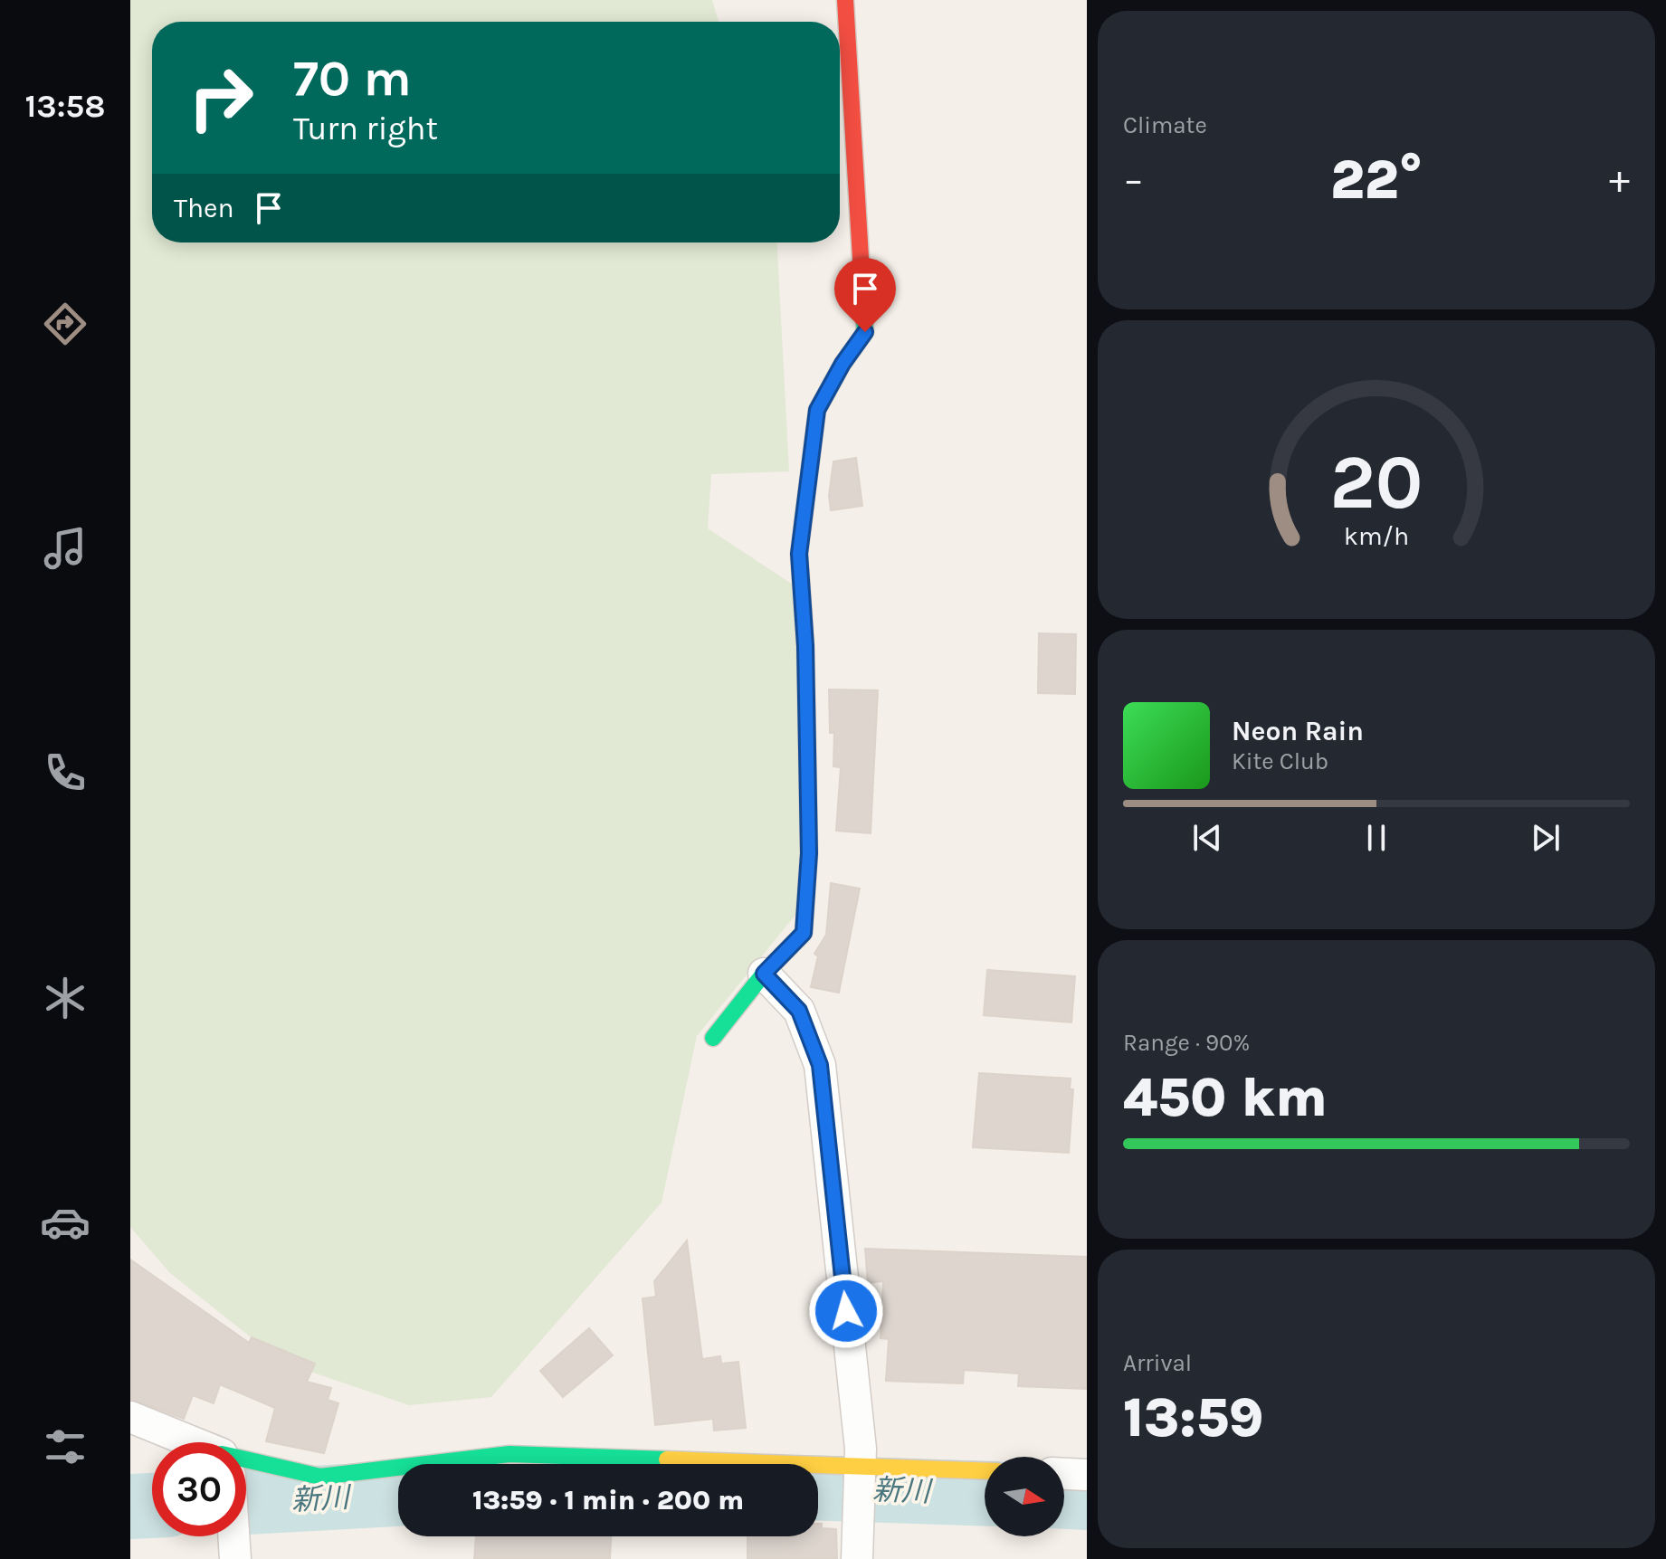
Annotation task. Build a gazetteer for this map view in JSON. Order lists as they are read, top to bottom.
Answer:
{
  "water": ["新川"],
  "north": "right",
  "page": {
    "tabs": "13:58",
    "tile": [
      "Climate",
      ["Range · 90%", "450 km"],
      ["Arrival", "13:59"]
    ],
    "turn": ["70 m", "Turn right"],
    "heat": ["−", "22°", "+"],
    "then": "Then",
    "song": ["Neon Rain", "Kite Club"],
    "limit": "30",
    "trip": "13:59 · 1 min · 200 m",
    "gauge": ["20", "km/h"]
  }
}
